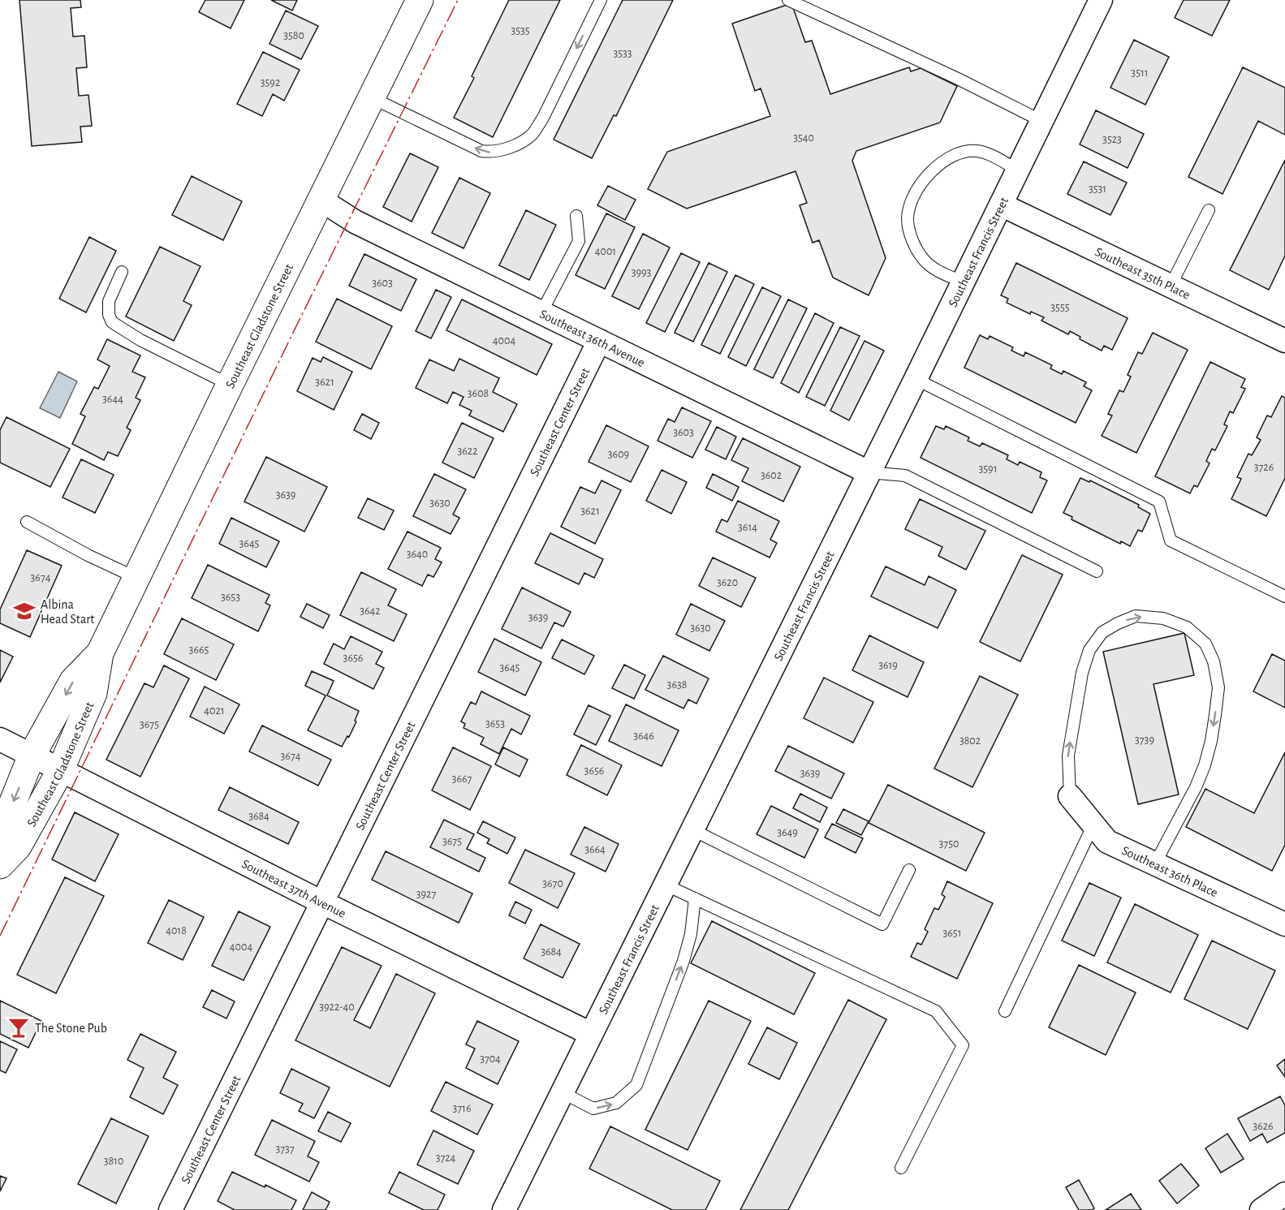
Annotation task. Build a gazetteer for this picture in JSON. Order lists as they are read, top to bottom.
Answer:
{
  "streets": {
    "street": [
      "Southeast Francis Street",
      "Southeast 35th Place",
      "Southeast Gladstone Street",
      "Southeast 36th Avenue",
      "Southeast Center Street",
      "Southeast 36th Place",
      "Southeast 37th Avenue"
    ]
  },
  "crossings": [
    ["Southeast Francis Street", "Southeast 35th Place"],
    ["Southeast Francis Street", "Southeast 36th Avenue"],
    ["Southeast Francis Street", "Southeast 37th Avenue"],
    ["Southeast Gladstone Street", "Southeast 36th Avenue"],
    ["Southeast Gladstone Street", "Southeast 37th Avenue"],
    ["Southeast 36th Avenue", "Southeast Center Street"],
    ["Southeast Center Street", "Southeast 37th Avenue"]
  ],
  "places": {
    "school or university": ["Albina Head Start"],
    "bar": ["The Stone Pub"]
  },
  "house_numbers": [
    "3535",
    "3580",
    "3533",
    "3511",
    "3592",
    "3540",
    "3523",
    "3531",
    "4001",
    "3993",
    "3603",
    "3555",
    "4004",
    "3621",
    "3608",
    "3644",
    "3603",
    "3622",
    "3609",
    "3726",
    "3591",
    "3602",
    "3639",
    "3630",
    "3621",
    "3614",
    "3645",
    "3640",
    "3674",
    "3620",
    "3653",
    "3642",
    "3639",
    "3630",
    "3665",
    "3656",
    "3619",
    "3645",
    "3638",
    "4021",
    "3653",
    "3675",
    "3646",
    "3739",
    "3802",
    "3674",
    "3656",
    "3639",
    "3667",
    "3684",
    "3649",
    "3675",
    "3750",
    "3664",
    "3670",
    "3927",
    "4018",
    "3651",
    "4004",
    "3684",
    "3922-40",
    "3704",
    "3716",
    "3626",
    "3737",
    "3724",
    "3810"
  ]
}
